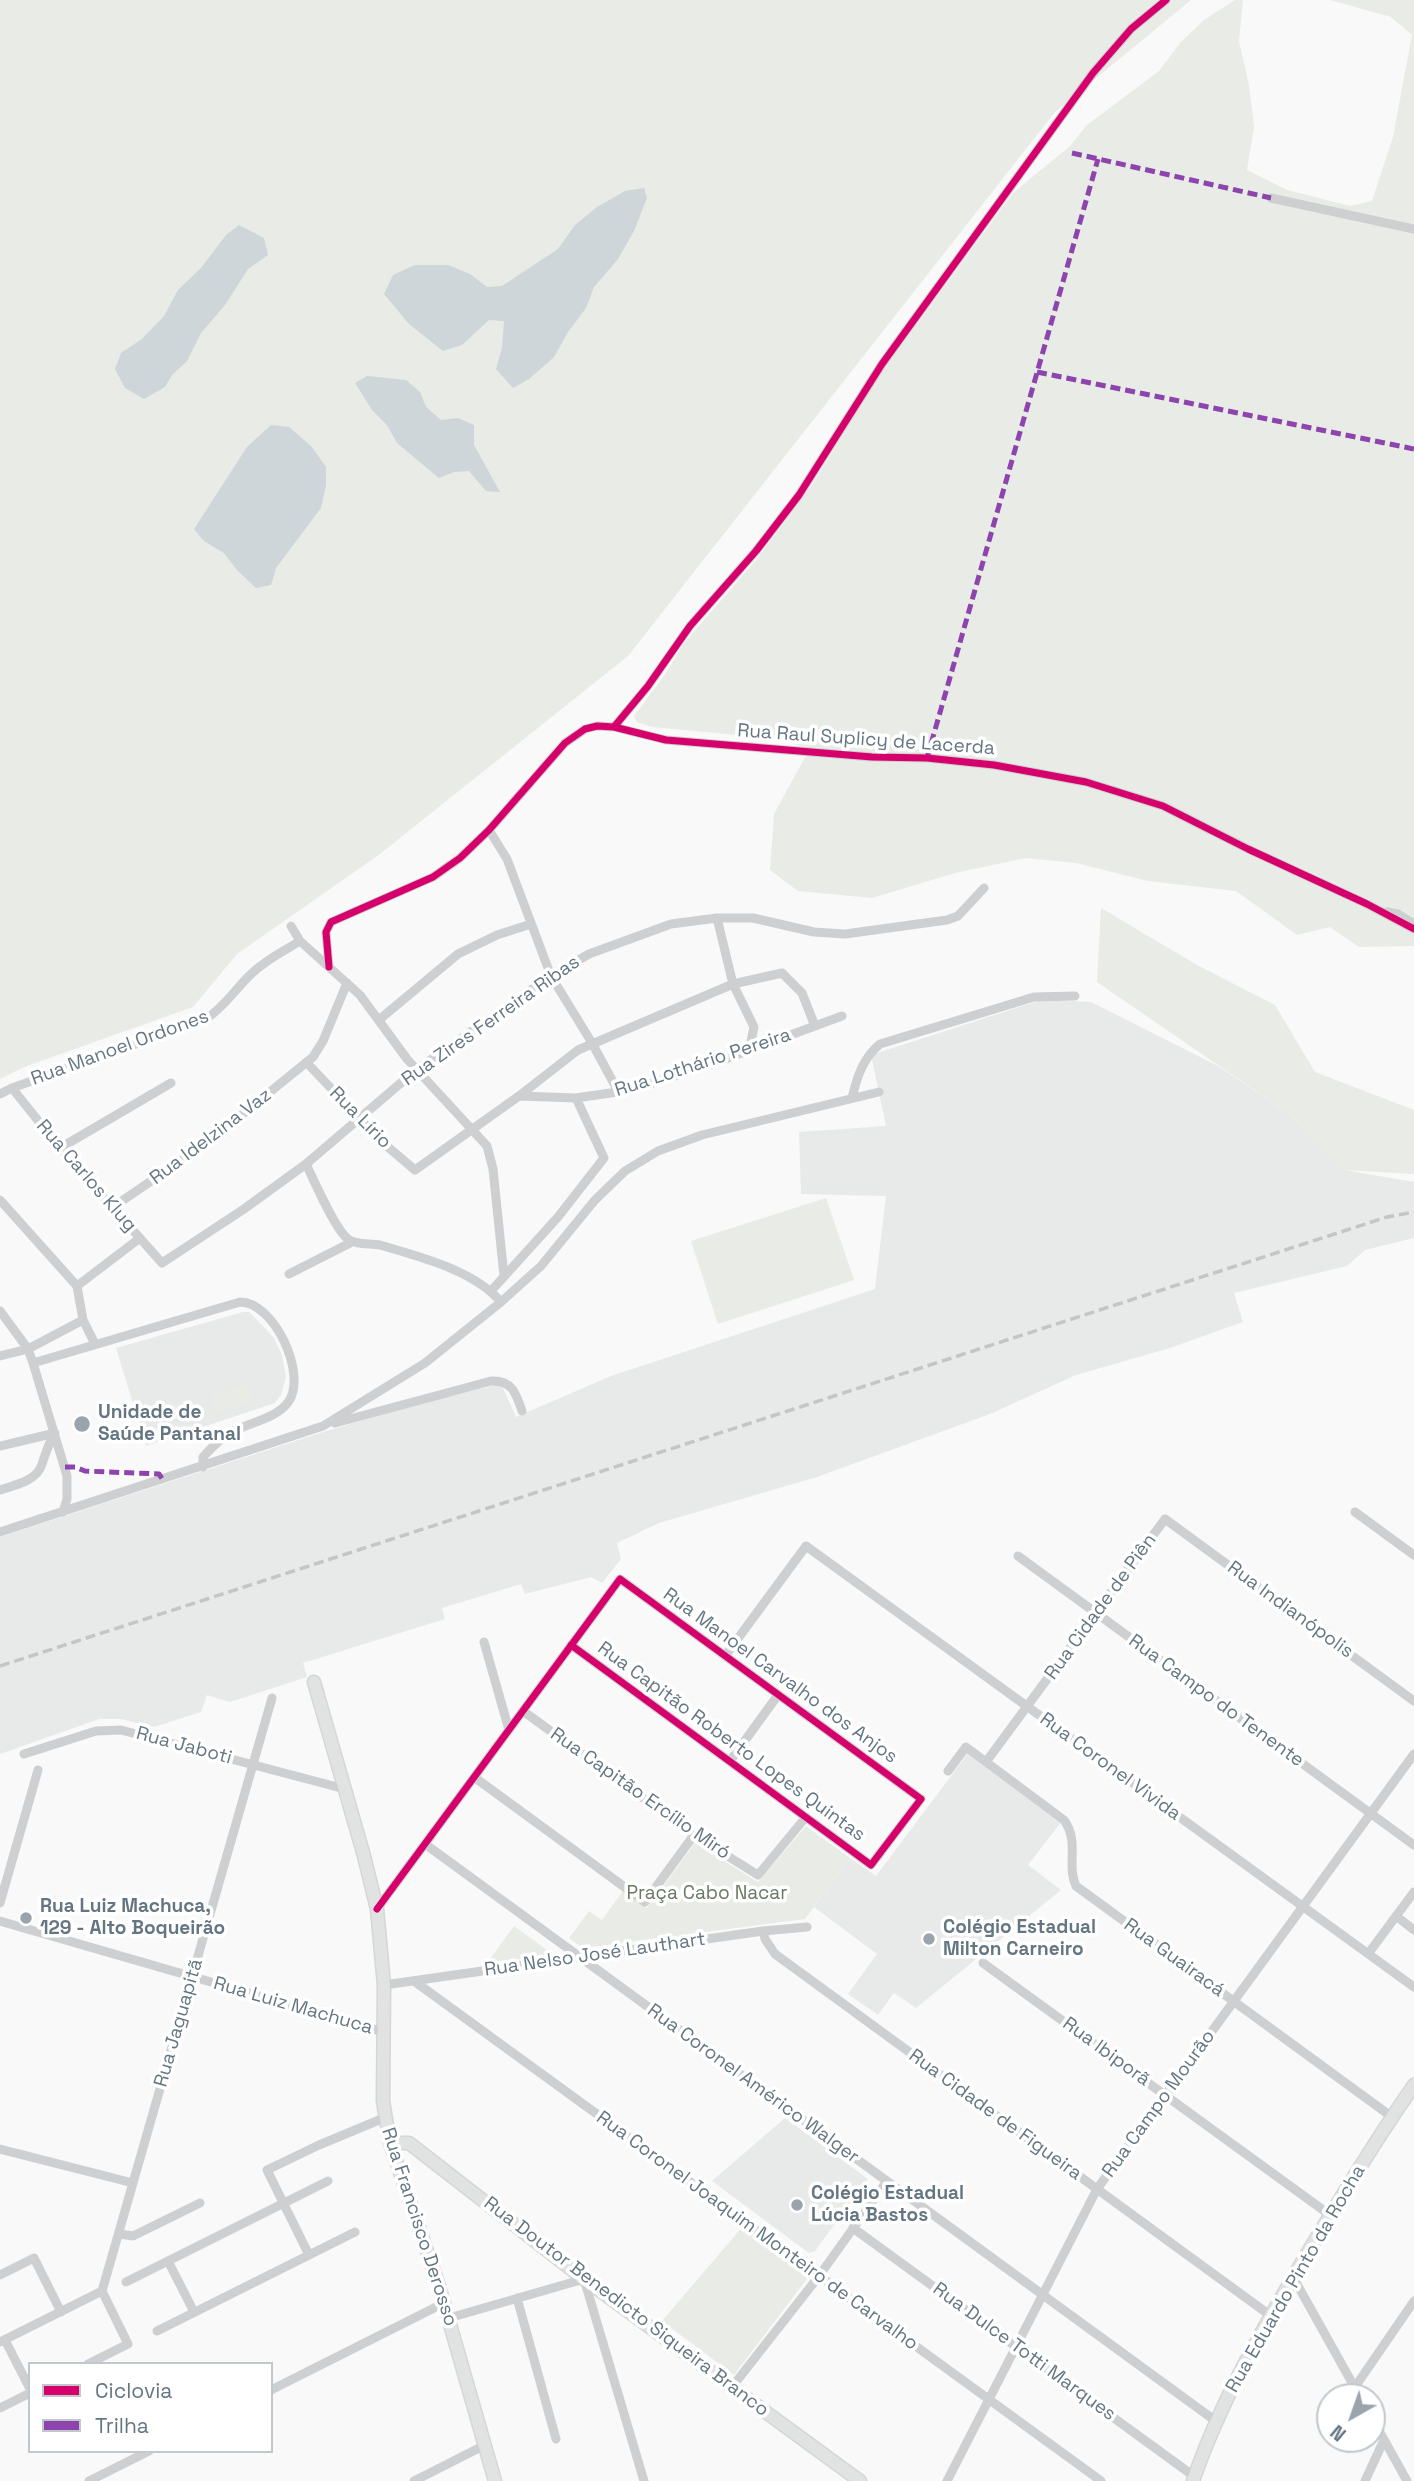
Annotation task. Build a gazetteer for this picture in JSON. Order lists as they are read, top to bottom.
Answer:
{
  "streets": {
    "street": [
      "Rua Raul Suplicy de Lacerda",
      "Rua Zires Ferreira Ribas",
      "Rua Manoel Ordones",
      "Rua Lothário Pereira",
      "Rua Lírio",
      "Rua Idelzina Vaz",
      "Rua Carlos Klug",
      "Rua Cidade de Piên",
      "Rua Indianópolis",
      "Rua Manoel Carvalho dos Anjos",
      "Rua Campo do Tenente",
      "Rua Capitão Roberto Lopes Quintas",
      "Rua Jaboti",
      "Rua Coronel Vivida",
      "Rua Capitão Ercílio Miró",
      "Rua Nelso José Lauthart",
      "Rua Guairacá",
      "Rua Luiz Machuca",
      "Rua Jaguapitã",
      "Rua Ibiporã",
      "Rua Coronel Américo Walger",
      "Rua Campo Mourão",
      "Rua Cidade de Figueira",
      "Rua Francisco Derosso",
      "Rua Coronel Joaquim Monteiro de Carvalho",
      "Rua Eduardo Pinto da Rocha",
      "Rua Doutor Benedicto Siqueira Branco",
      "Rua Dulce Totti Marques"
    ]
  },
  "crossings": [
    ["Rua Zires Ferreira Ribas", "Rua Lírio"],
    ["Rua Zires Ferreira Ribas", "Rua Carlos Klug"],
    ["Rua Manoel Ordones", "Rua Carlos Klug"],
    ["Rua Lírio", "Rua Idelzina Vaz"],
    ["Rua Idelzina Vaz", "Rua Carlos Klug"],
    ["Rua Cidade de Piên", "Rua Indianópolis"],
    ["Rua Cidade de Piên", "Rua Campo do Tenente"],
    ["Rua Cidade de Piên", "Rua Coronel Vivida"],
    ["Rua Cidade de Piên", "Rua Guairacá"],
    ["Rua Manoel Carvalho dos Anjos", "Rua Capitão Roberto Lopes Quintas"],
    ["Rua Manoel Carvalho dos Anjos", "Rua Coronel Vivida"],
    ["Rua Campo do Tenente", "Rua Campo Mourão"],
    ["Rua Capitão Roberto Lopes Quintas", "Rua Capitão Ercílio Miró"],
    ["Rua Jaboti", "Rua Jaguapitã"],
    ["Rua Jaboti", "Rua Francisco Derosso"],
    ["Rua Coronel Vivida", "Rua Campo Mourão"],
    ["Rua Nelso José Lauthart", "Rua Coronel Américo Walger"],
    ["Rua Nelso José Lauthart", "Rua Cidade de Figueira"],
    ["Rua Nelso José Lauthart", "Rua Francisco Derosso"],
    ["Rua Nelso José Lauthart", "Rua Coronel Joaquim Monteiro de Carvalho"],
    ["Rua Guairacá", "Rua Campo Mourão"],
    ["Rua Guairacá", "Rua Eduardo Pinto da Rocha"],
    ["Rua Luiz Machuca", "Rua Jaguapitã"],
    ["Rua Luiz Machuca", "Rua Francisco Derosso"],
    ["Rua Ibiporã", "Rua Campo Mourão"],
    ["Rua Ibiporã", "Rua Eduardo Pinto da Rocha"],
    ["Rua Coronel Américo Walger", "Rua Campo Mourão"],
    ["Rua Coronel Américo Walger", "Rua Eduardo Pinto da Rocha"],
    ["Rua Campo Mourão", "Rua Cidade de Figueira"],
    ["Rua Campo Mourão", "Rua Coronel Joaquim Monteiro de Carvalho"],
    ["Rua Campo Mourão", "Rua Dulce Totti Marques"],
    ["Rua Cidade de Figueira", "Rua Eduardo Pinto da Rocha"],
    ["Rua Francisco Derosso", "Rua Doutor Benedicto Siqueira Branco"],
    ["Rua Eduardo Pinto da Rocha", "Rua Dulce Totti Marques"]
  ],
  "parks": ["Praça Cabo Nacar"],
  "places": [
    "Unidade de Saúde Pantanal",
    "Rua Luiz Machuca, 129 - Alto Boqueirão",
    "Colégio Estadual Milton Carneiro",
    "Colégio Estadual Lúcia Bastos"
  ],
  "legend": ["Ciclovia", "Trilha"],
  "north": "bottom left"
}
